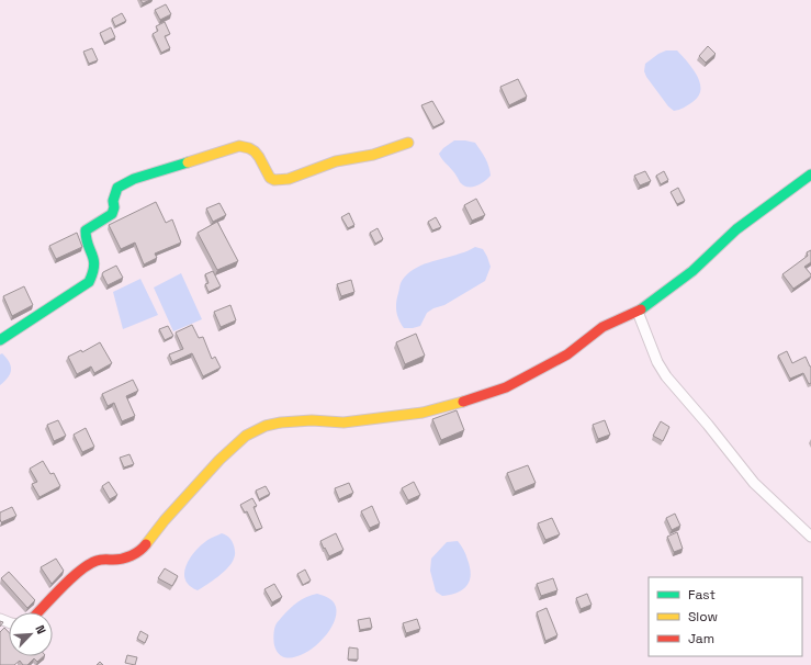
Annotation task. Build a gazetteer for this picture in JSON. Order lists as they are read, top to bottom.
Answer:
{
  "legend": ["Fast", "Slow", "Jam"],
  "north": "top right"
}
